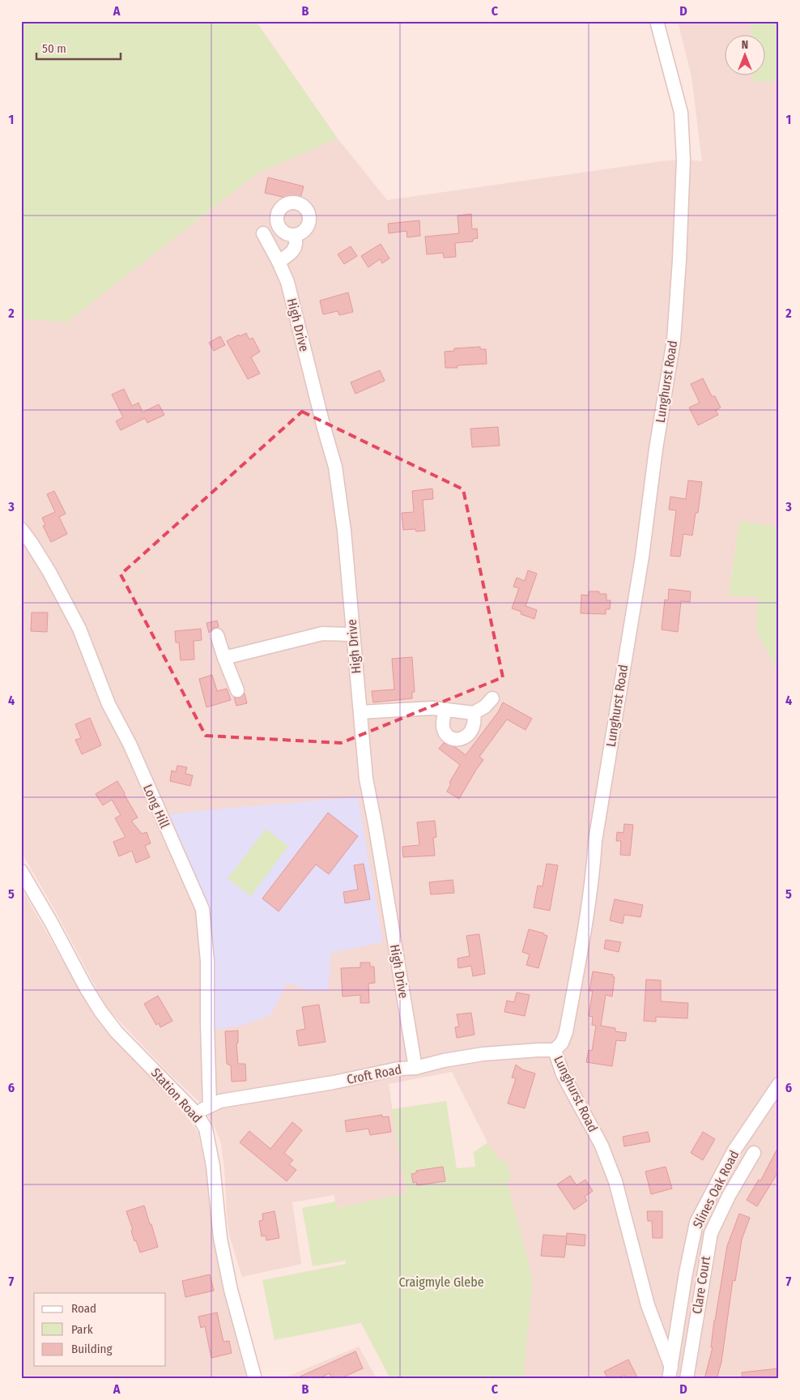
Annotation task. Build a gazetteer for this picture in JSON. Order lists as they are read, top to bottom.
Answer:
{
  "streets": {
    "street": [
      "High Drive",
      "Lunghurst Road",
      "Long Hill",
      "Croft Road",
      "Station Road",
      "Slines Oak Road",
      "Clare Court"
    ]
  },
  "crossings": [
    ["High Drive", "Croft Road"],
    ["Lunghurst Road", "Croft Road"],
    ["Lunghurst Road", "Slines Oak Road"],
    ["Long Hill", "Croft Road"],
    ["Croft Road", "Station Road"]
  ],
  "parks": ["Craigmyle Glebe"],
  "legend": ["Road", "Park", "Building"],
  "scale_bar": "50 m",
  "north": "top",
  "grid": {
    "columns": [
      "A",
      "B",
      "C",
      "D"
    ],
    "rows": [
      "1",
      "2",
      "3",
      "4",
      "5",
      "6",
      "7"
    ]
  }
}
